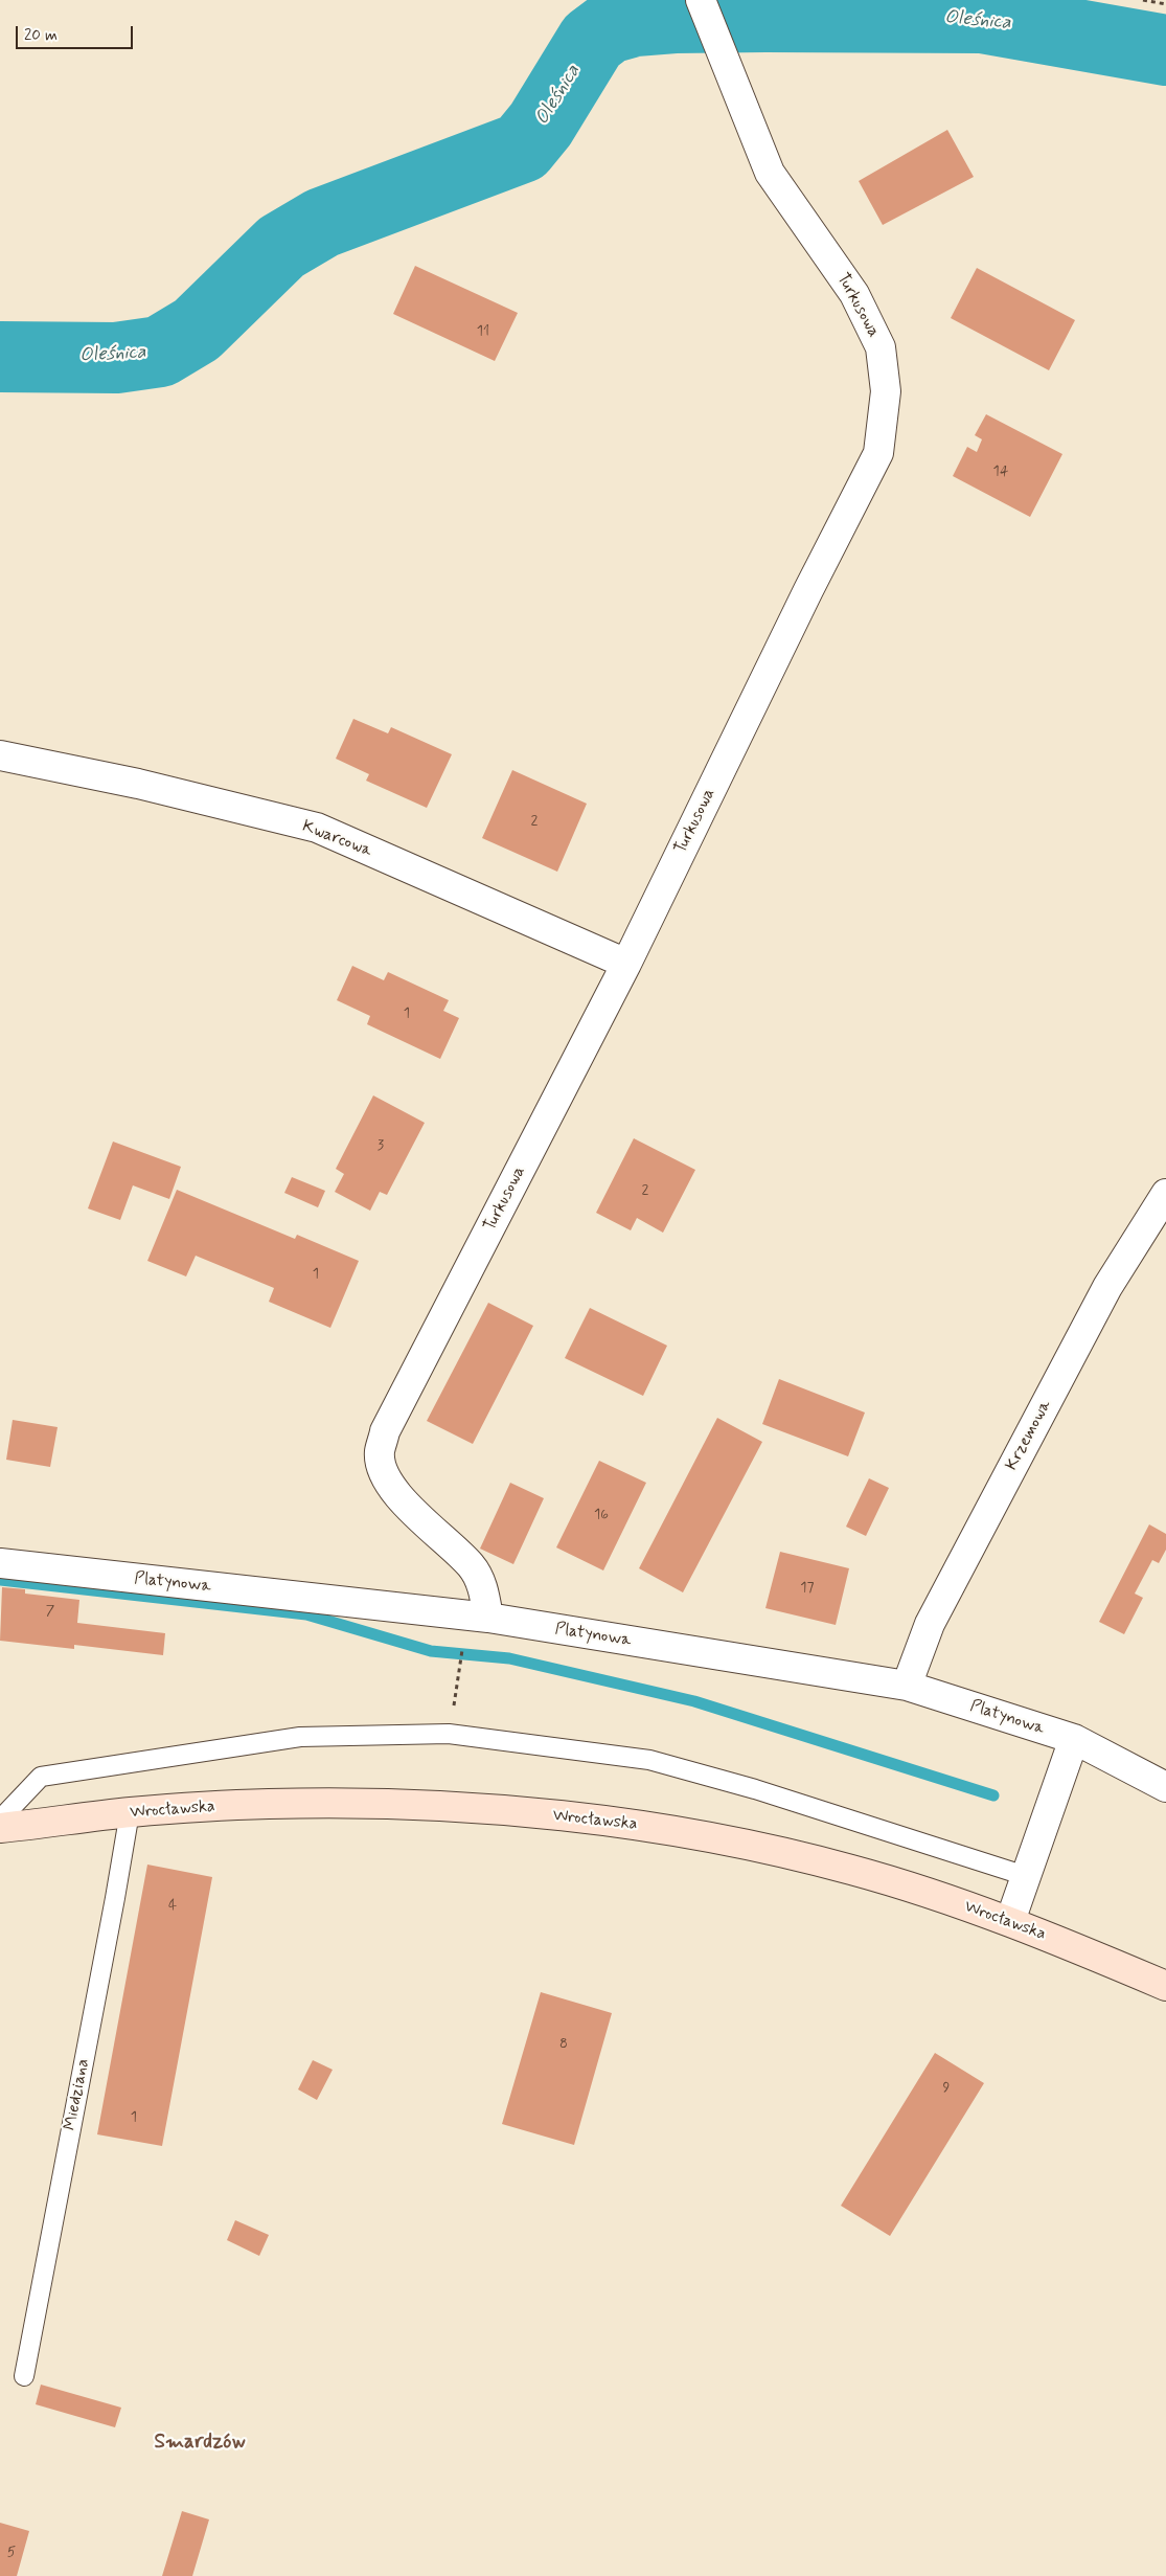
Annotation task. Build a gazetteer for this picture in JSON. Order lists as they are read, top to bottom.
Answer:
{
  "streets": {
    "main road": ["Wrocławska"],
    "street": [
      "Turkusowa",
      "Kwarcowa",
      "Krzemowa",
      "Platynowa"
    ],
    "lane": ["Miedziana"]
  },
  "crossings": [
    ["Turkusowa", "Kwarcowa"],
    ["Turkusowa", "Platynowa"],
    ["Krzemowa", "Platynowa"],
    ["Wrocławska", "Miedziana"]
  ],
  "districts": ["Smardzów"],
  "water": ["Oleśnica"],
  "house_numbers": [
    "11",
    "14",
    "2",
    "1",
    "3",
    "2",
    "1",
    "16",
    "17",
    "7",
    "4",
    "8",
    "9",
    "1",
    "5"
  ],
  "scale_bar": "20 m"
}
